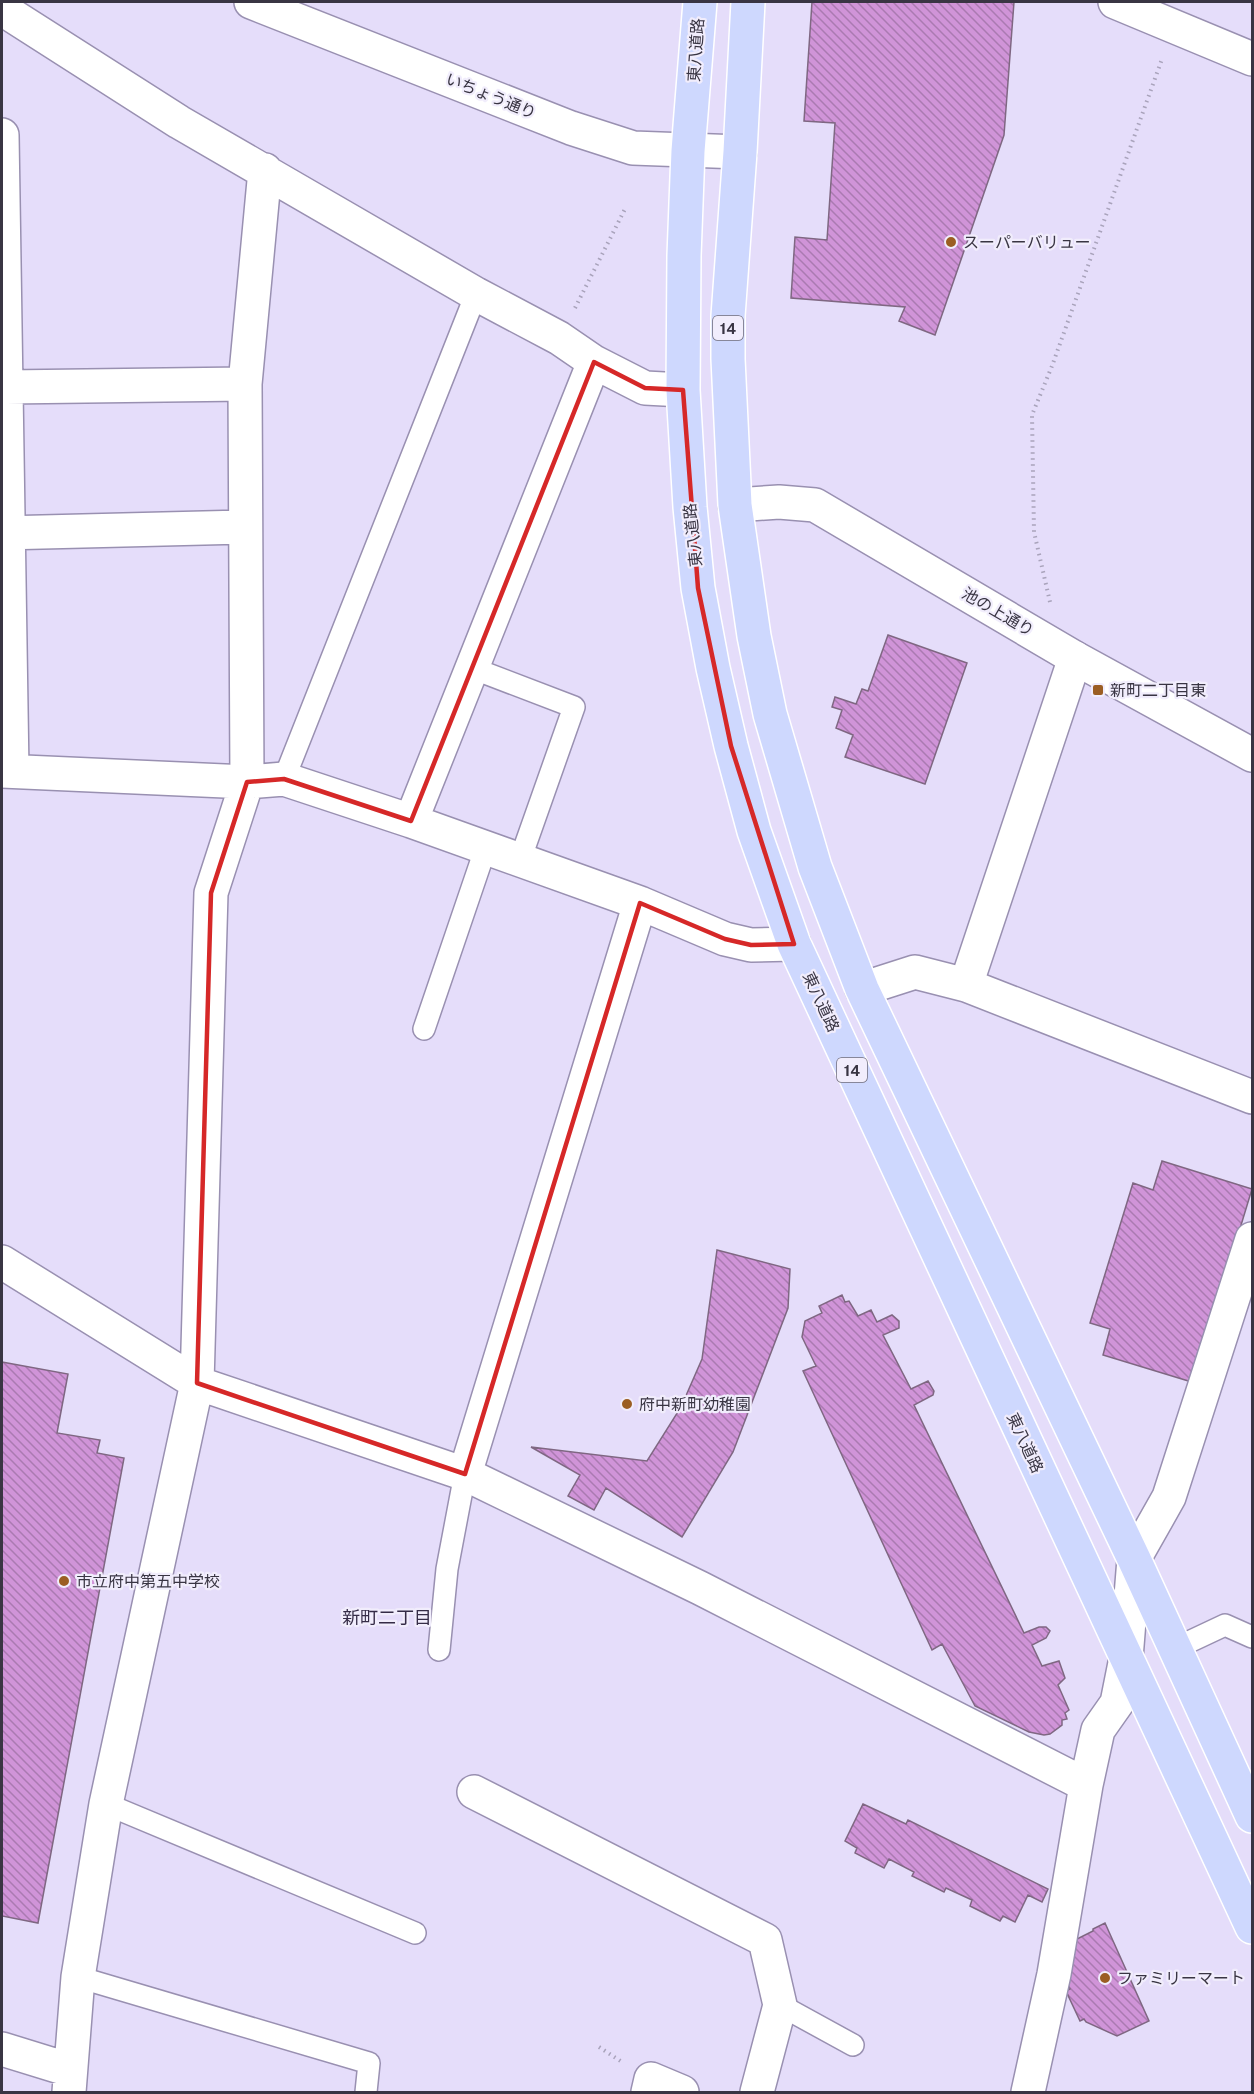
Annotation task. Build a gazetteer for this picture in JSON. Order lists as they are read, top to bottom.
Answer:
{
  "streets": {
    "main road": ["東八道路", "14"],
    "street": ["いちょう通り", "池の上通り"]
  },
  "crossings": [
    ["東八道路", "いちょう通り"],
    ["いちょう通り", "14"],
    ["14", "池の上通り"]
  ],
  "districts": ["新町二丁目"],
  "places": {
    "other": [
      "スーパーバリュー",
      "府中新町幼稚園",
      "市立府中第五中学校",
      "ファミリーマート"
    ],
    "transit": ["新町二丁目東"]
  }
}
